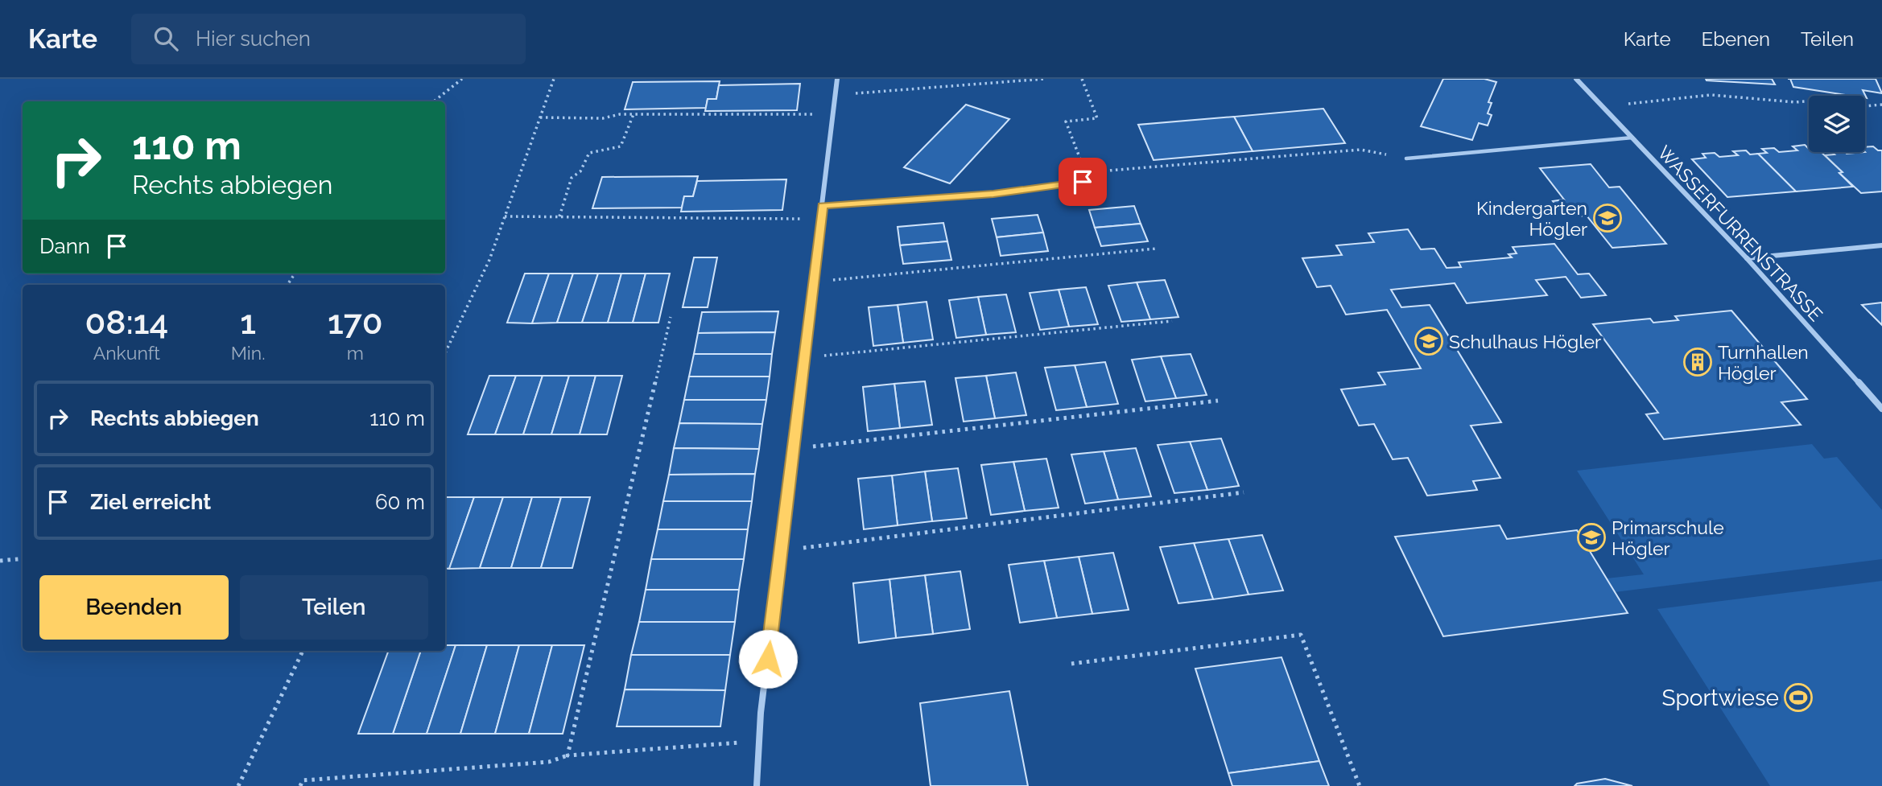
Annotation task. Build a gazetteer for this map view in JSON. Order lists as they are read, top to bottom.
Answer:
{
  "streets": {
    "street": ["WASSERFURRENSTRASSE"]
  },
  "places": {
    "school or university": ["Kindergarten Högler", "Schulhaus Högler", "Primarschule Högler"],
    "building": ["Turnhallen Högler"],
    "sports": ["Sportwiese"]
  },
  "page": {
    "header": "Karte",
    "search": "Hier suchen",
    "nav": ["Karte", "Ebenen", "Teilen"],
    "turn": ["110 m", "Rechts abbiegen"],
    "then": "Dann",
    "eta": [
      "08:14",
      "Ankunft",
      "1",
      "Min.",
      "170",
      "m"
    ],
    "list": [
      {
        "name": "Rechts abbiegen",
        "value": "110 m"
      },
      {
        "name": "Ziel erreicht",
        "value": "60 m"
      }
    ],
    "buttons": ["Beenden", "Teilen"]
  }
}
